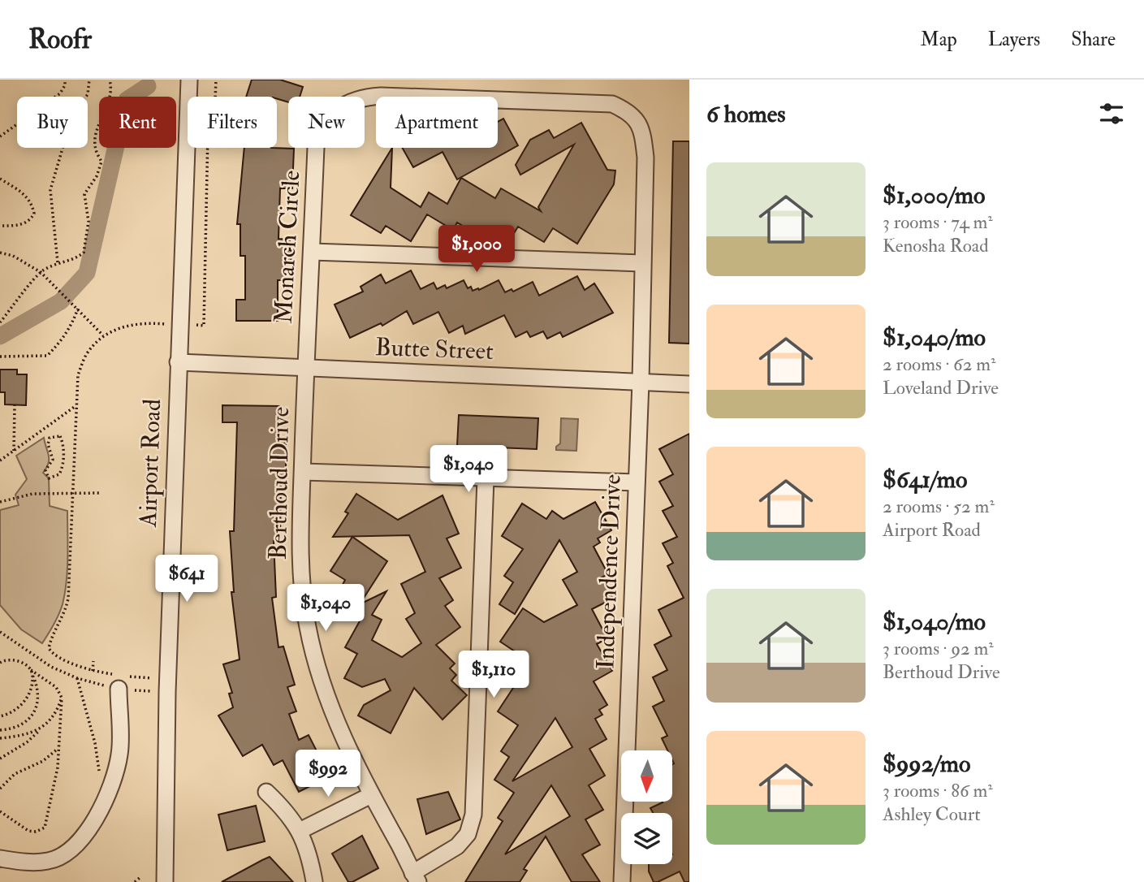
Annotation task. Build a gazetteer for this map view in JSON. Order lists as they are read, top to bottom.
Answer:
{
  "streets": {
    "street": [
      "Monarch Circle",
      "Butte Street",
      "Airport Road",
      "Berthoud Drive",
      "Independence Drive"
    ]
  },
  "crossings": [
    ["Monarch Circle", "Butte Street"],
    ["Monarch Circle", "Berthoud Drive"],
    ["Monarch Circle", "Independence Drive"],
    ["Butte Street", "Airport Road"],
    ["Butte Street", "Berthoud Drive"],
    ["Butte Street", "Independence Drive"]
  ],
  "north": "bottom",
  "page": {
    "header": "Roofr",
    "nav": ["Map", "Layers", "Share"],
    "heading": "6 homes",
    "chip": [
      "Buy",
      "Rent",
      "Filters",
      "New",
      "Apartment"
    ],
    "list": [
      {
        "name": "$1,000/mo",
        "note": "3 rooms · 74 m² · Kenosha Road"
      },
      {
        "name": "$1,040/mo",
        "note": "2 rooms · 62 m² · Loveland Drive"
      },
      {
        "name": "$641/mo",
        "note": "2 rooms · 52 m² · Airport Road"
      },
      {
        "name": "$1,040/mo",
        "note": "3 rooms · 92 m² · Berthoud Drive"
      },
      {
        "name": "$992/mo",
        "note": "3 rooms · 86 m² · Ashley Court"
      }
    ],
    "price": [
      "$1,000",
      "$1,040",
      "$641",
      "$1,040",
      "$1,110",
      "$992"
    ]
  }
}
